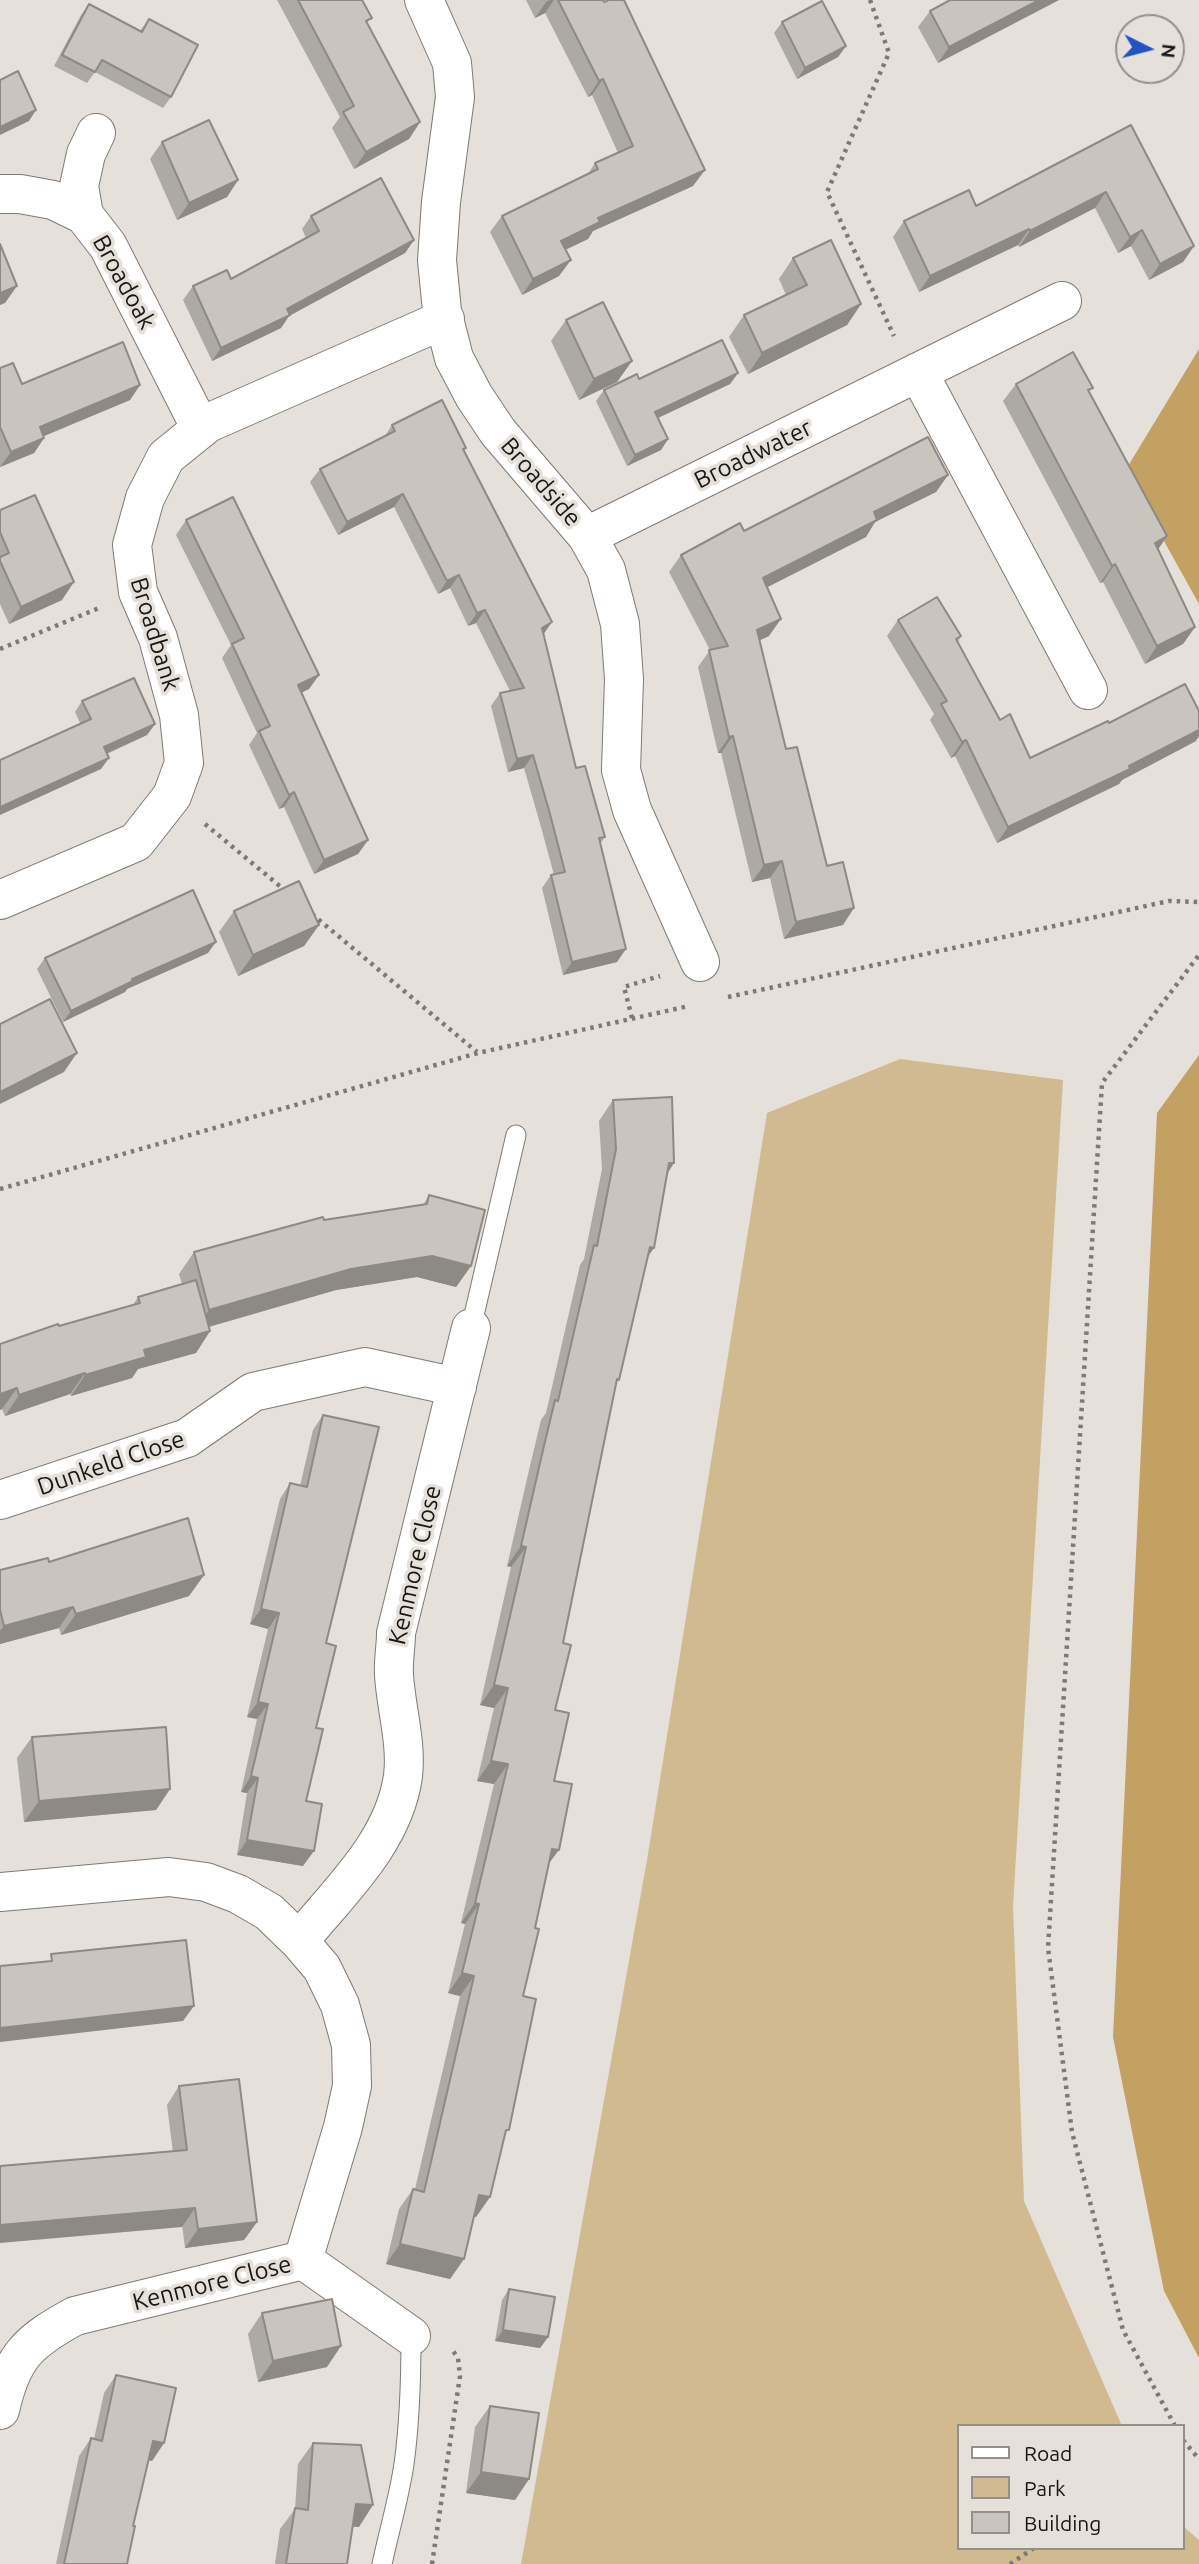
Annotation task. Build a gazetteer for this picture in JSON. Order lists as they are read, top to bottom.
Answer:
{
  "streets": {
    "street": [
      "Broadoak",
      "Broadwater",
      "Broadside",
      "Broadbank",
      "Dunkeld Close",
      "Kenmore Close"
    ]
  },
  "crossings": [
    ["Broadoak", "Broadbank"],
    ["Broadwater", "Broadside"],
    ["Broadside", "Broadbank"],
    ["Dunkeld Close", "Kenmore Close"]
  ],
  "legend": ["Road", "Park", "Building"],
  "north": "right"
}
